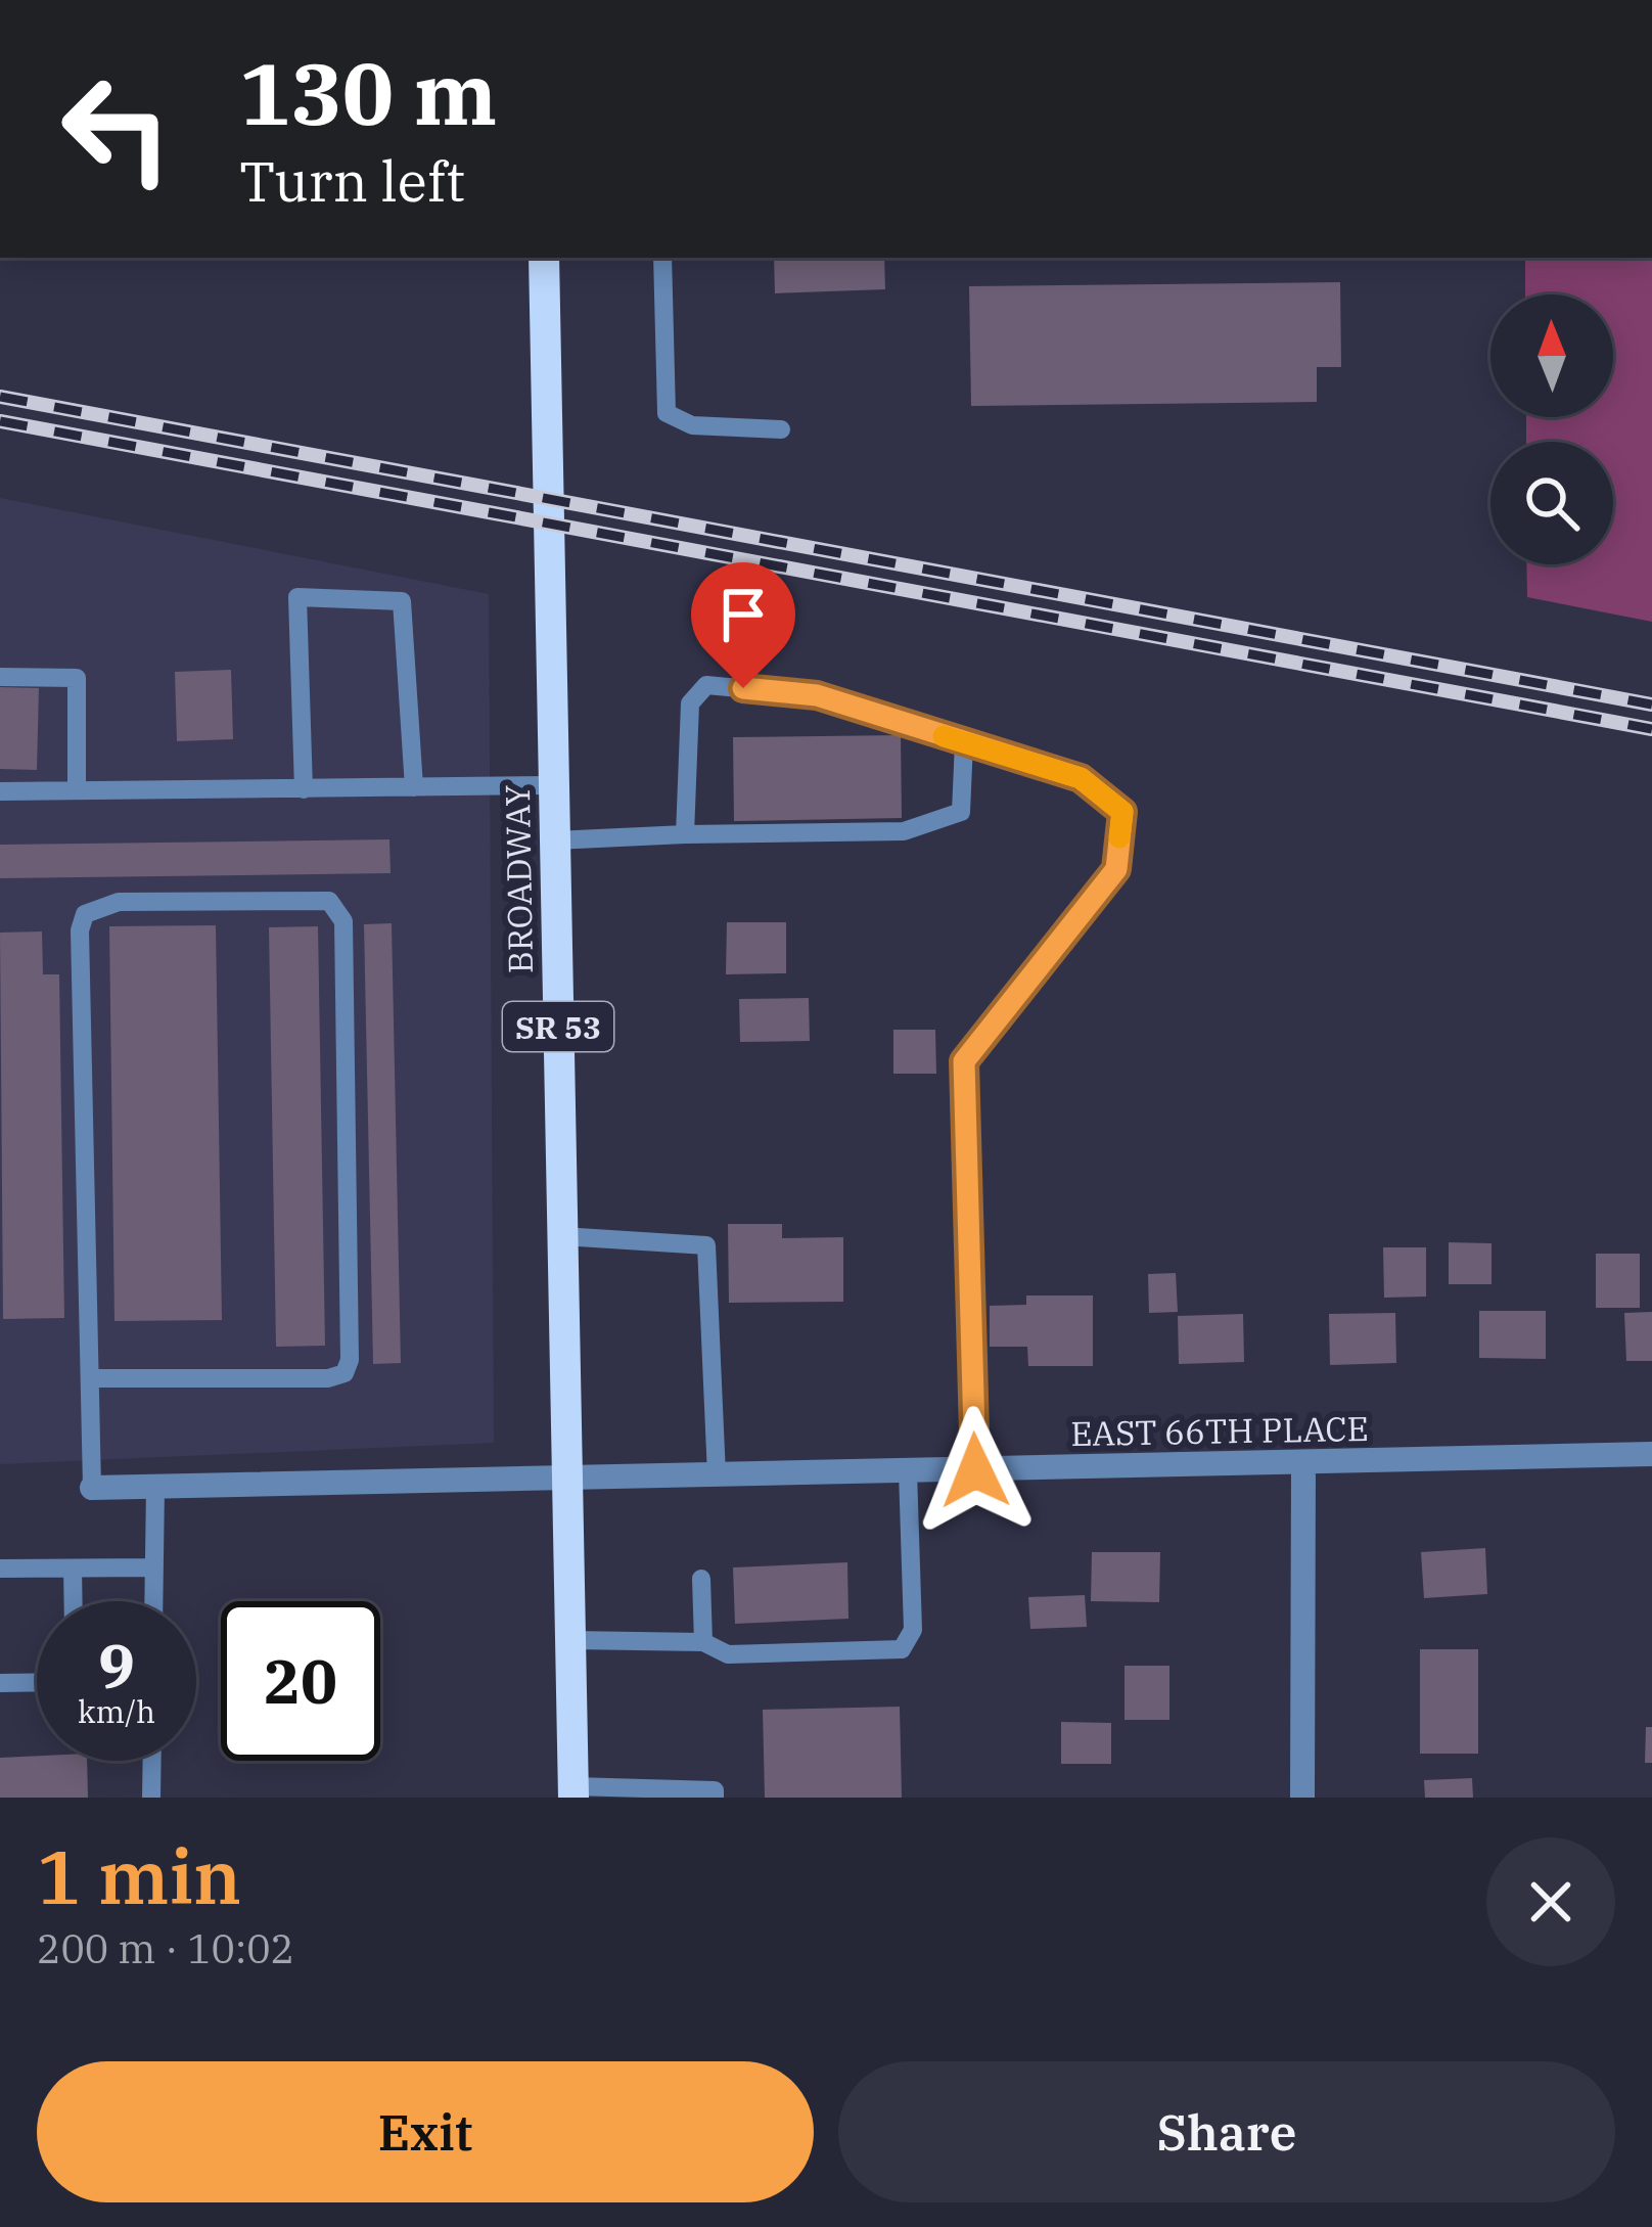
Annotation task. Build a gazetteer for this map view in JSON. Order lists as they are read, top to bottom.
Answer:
{
  "streets": {
    "main road": ["BROADWAY", "SR 53"],
    "street": ["EAST 66TH PLACE"]
  },
  "crossings": [
    ["BROADWAY", "EAST 66TH PLACE"]
  ],
  "north": "top",
  "page": {
    "turn": ["130 m", "Turn left"],
    "speed": "9 km/h",
    "limit": "20",
    "heading": ["1 min", "200 m · 10:02"],
    "buttons": ["Exit", "Share"]
  }
}
